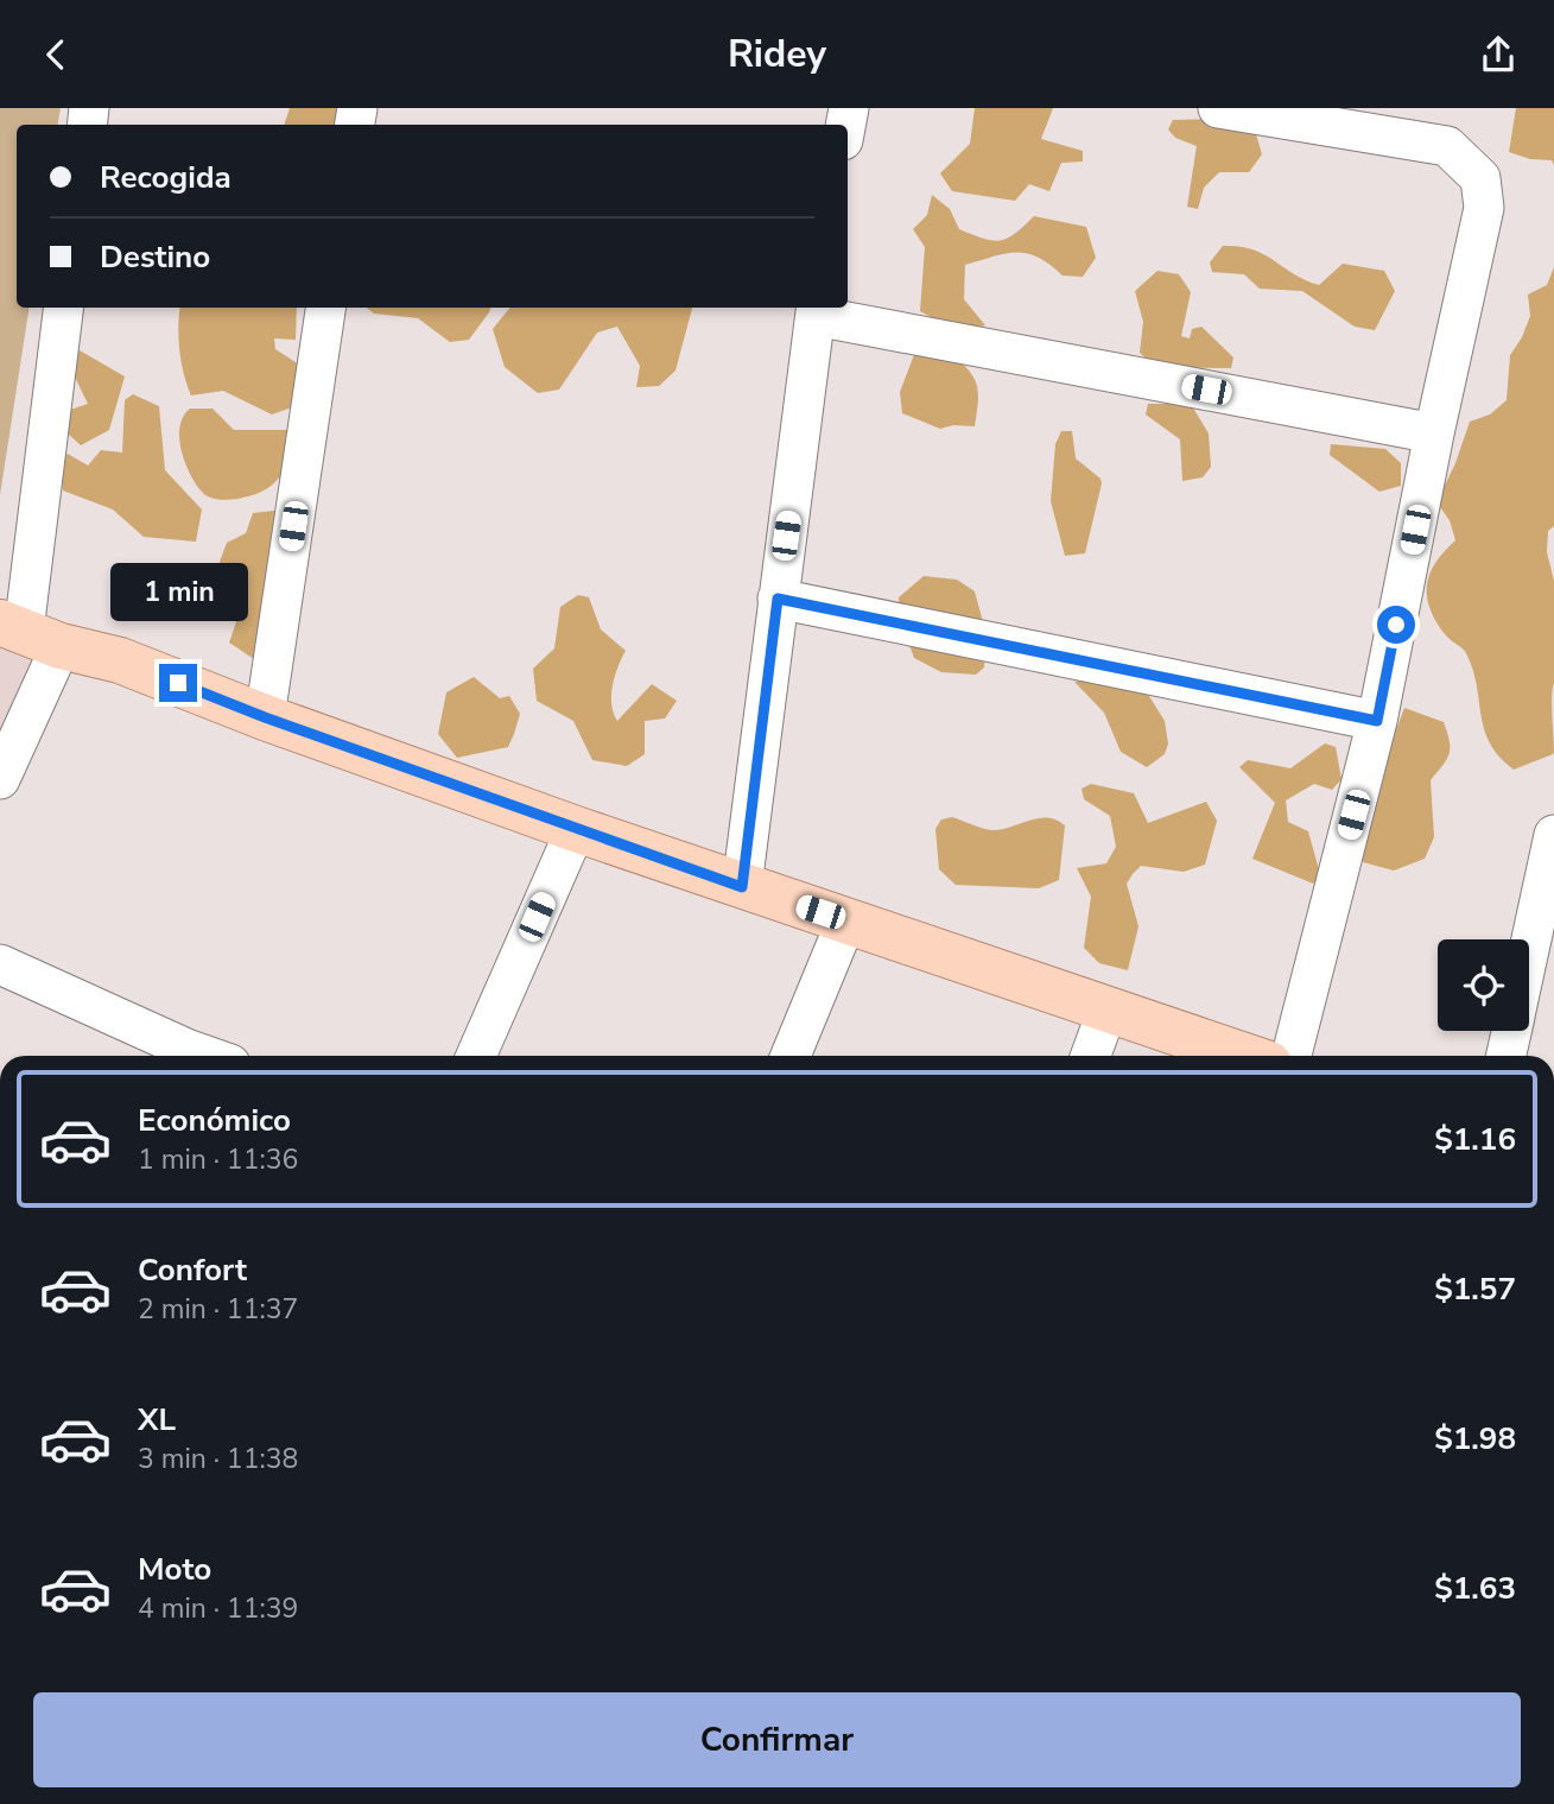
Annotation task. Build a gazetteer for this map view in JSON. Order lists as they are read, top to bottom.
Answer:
{
  "page": {
    "header": "Ridey",
    "banner": ["Recogida", "Destino"],
    "bubble": "1 min",
    "list": [
      {
        "name": "Económico",
        "note": "1 min · 11:36",
        "value": "$1.16"
      },
      {
        "name": "Confort",
        "note": "2 min · 11:37",
        "value": "$1.57"
      },
      {
        "name": "XL",
        "note": "3 min · 11:38",
        "value": "$1.98"
      },
      {
        "name": "Moto",
        "note": "4 min · 11:39",
        "value": "$1.63"
      }
    ],
    "buttons": "Confirmar"
  }
}
